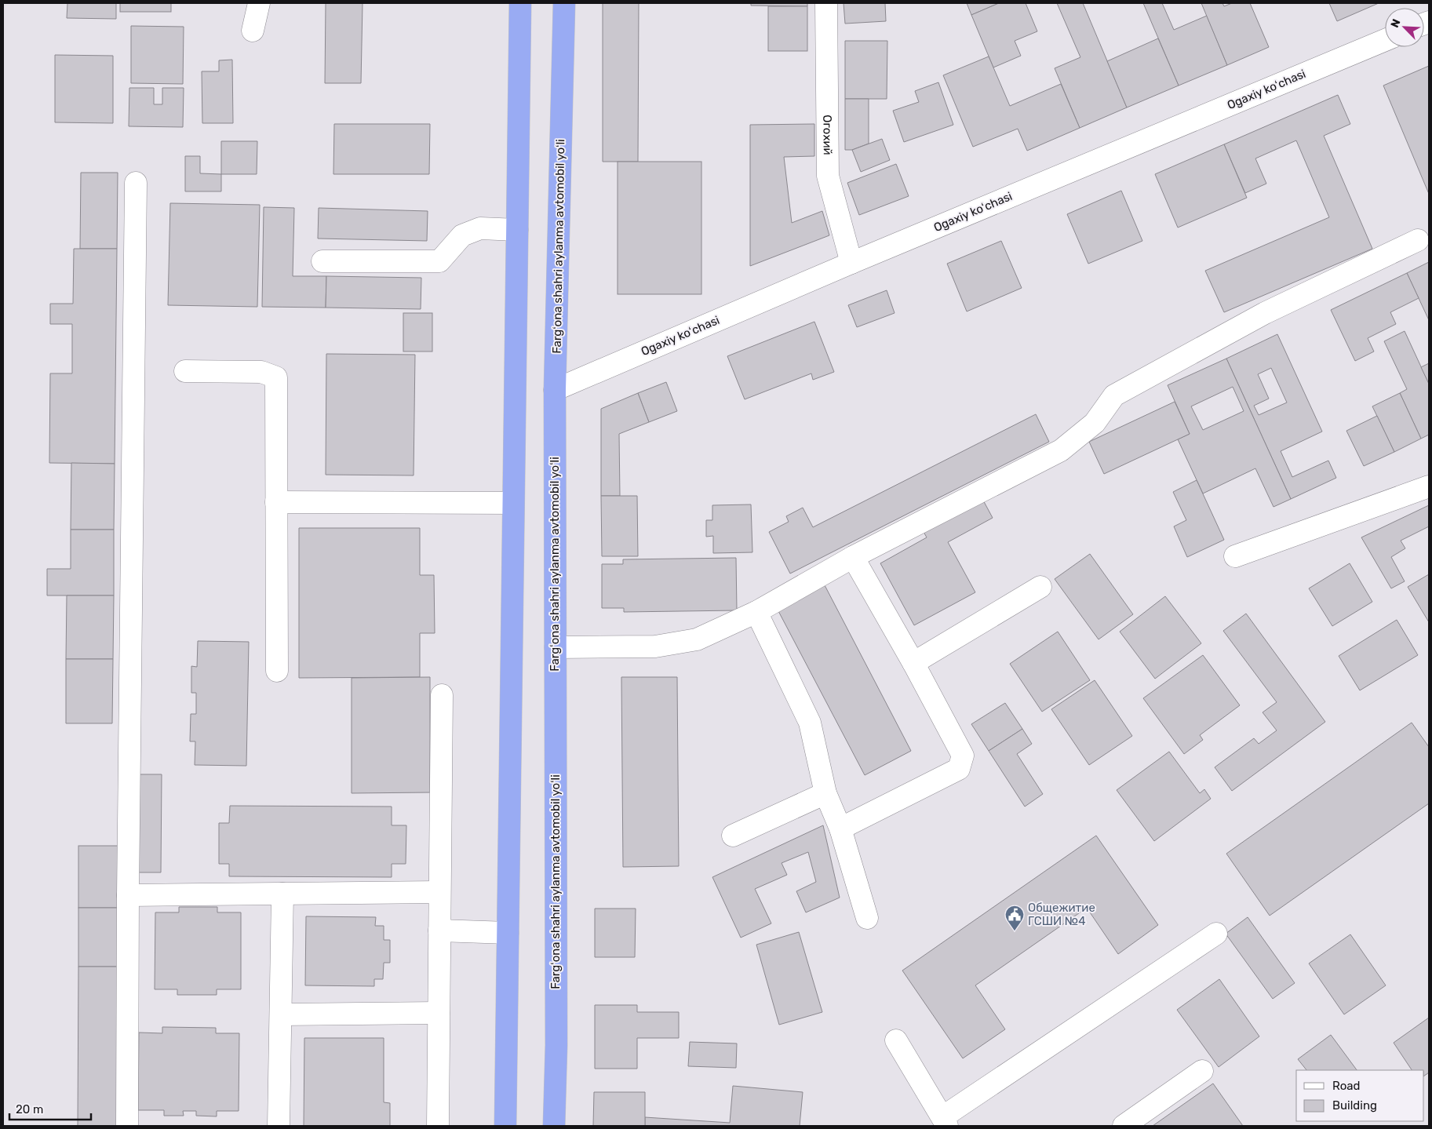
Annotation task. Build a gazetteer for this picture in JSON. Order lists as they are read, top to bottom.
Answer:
{
  "streets": {
    "highway": ["Fargʻona shahri aylanma avtomobil yoʻli"],
    "street": ["Ogaxiy koʻchasi", "Огохий"]
  },
  "crossings": [
    ["Ogaxiy koʻchasi", "Огохий"],
    ["Ogaxiy koʻchasi", "Fargʻona shahri aylanma avtomobil yoʻli"]
  ],
  "places": {
    "public building": ["Общежитие ГСШИ №4"]
  },
  "legend": ["Road", "Building"],
  "scale_bar": "20 m",
  "north": "top left"
}
